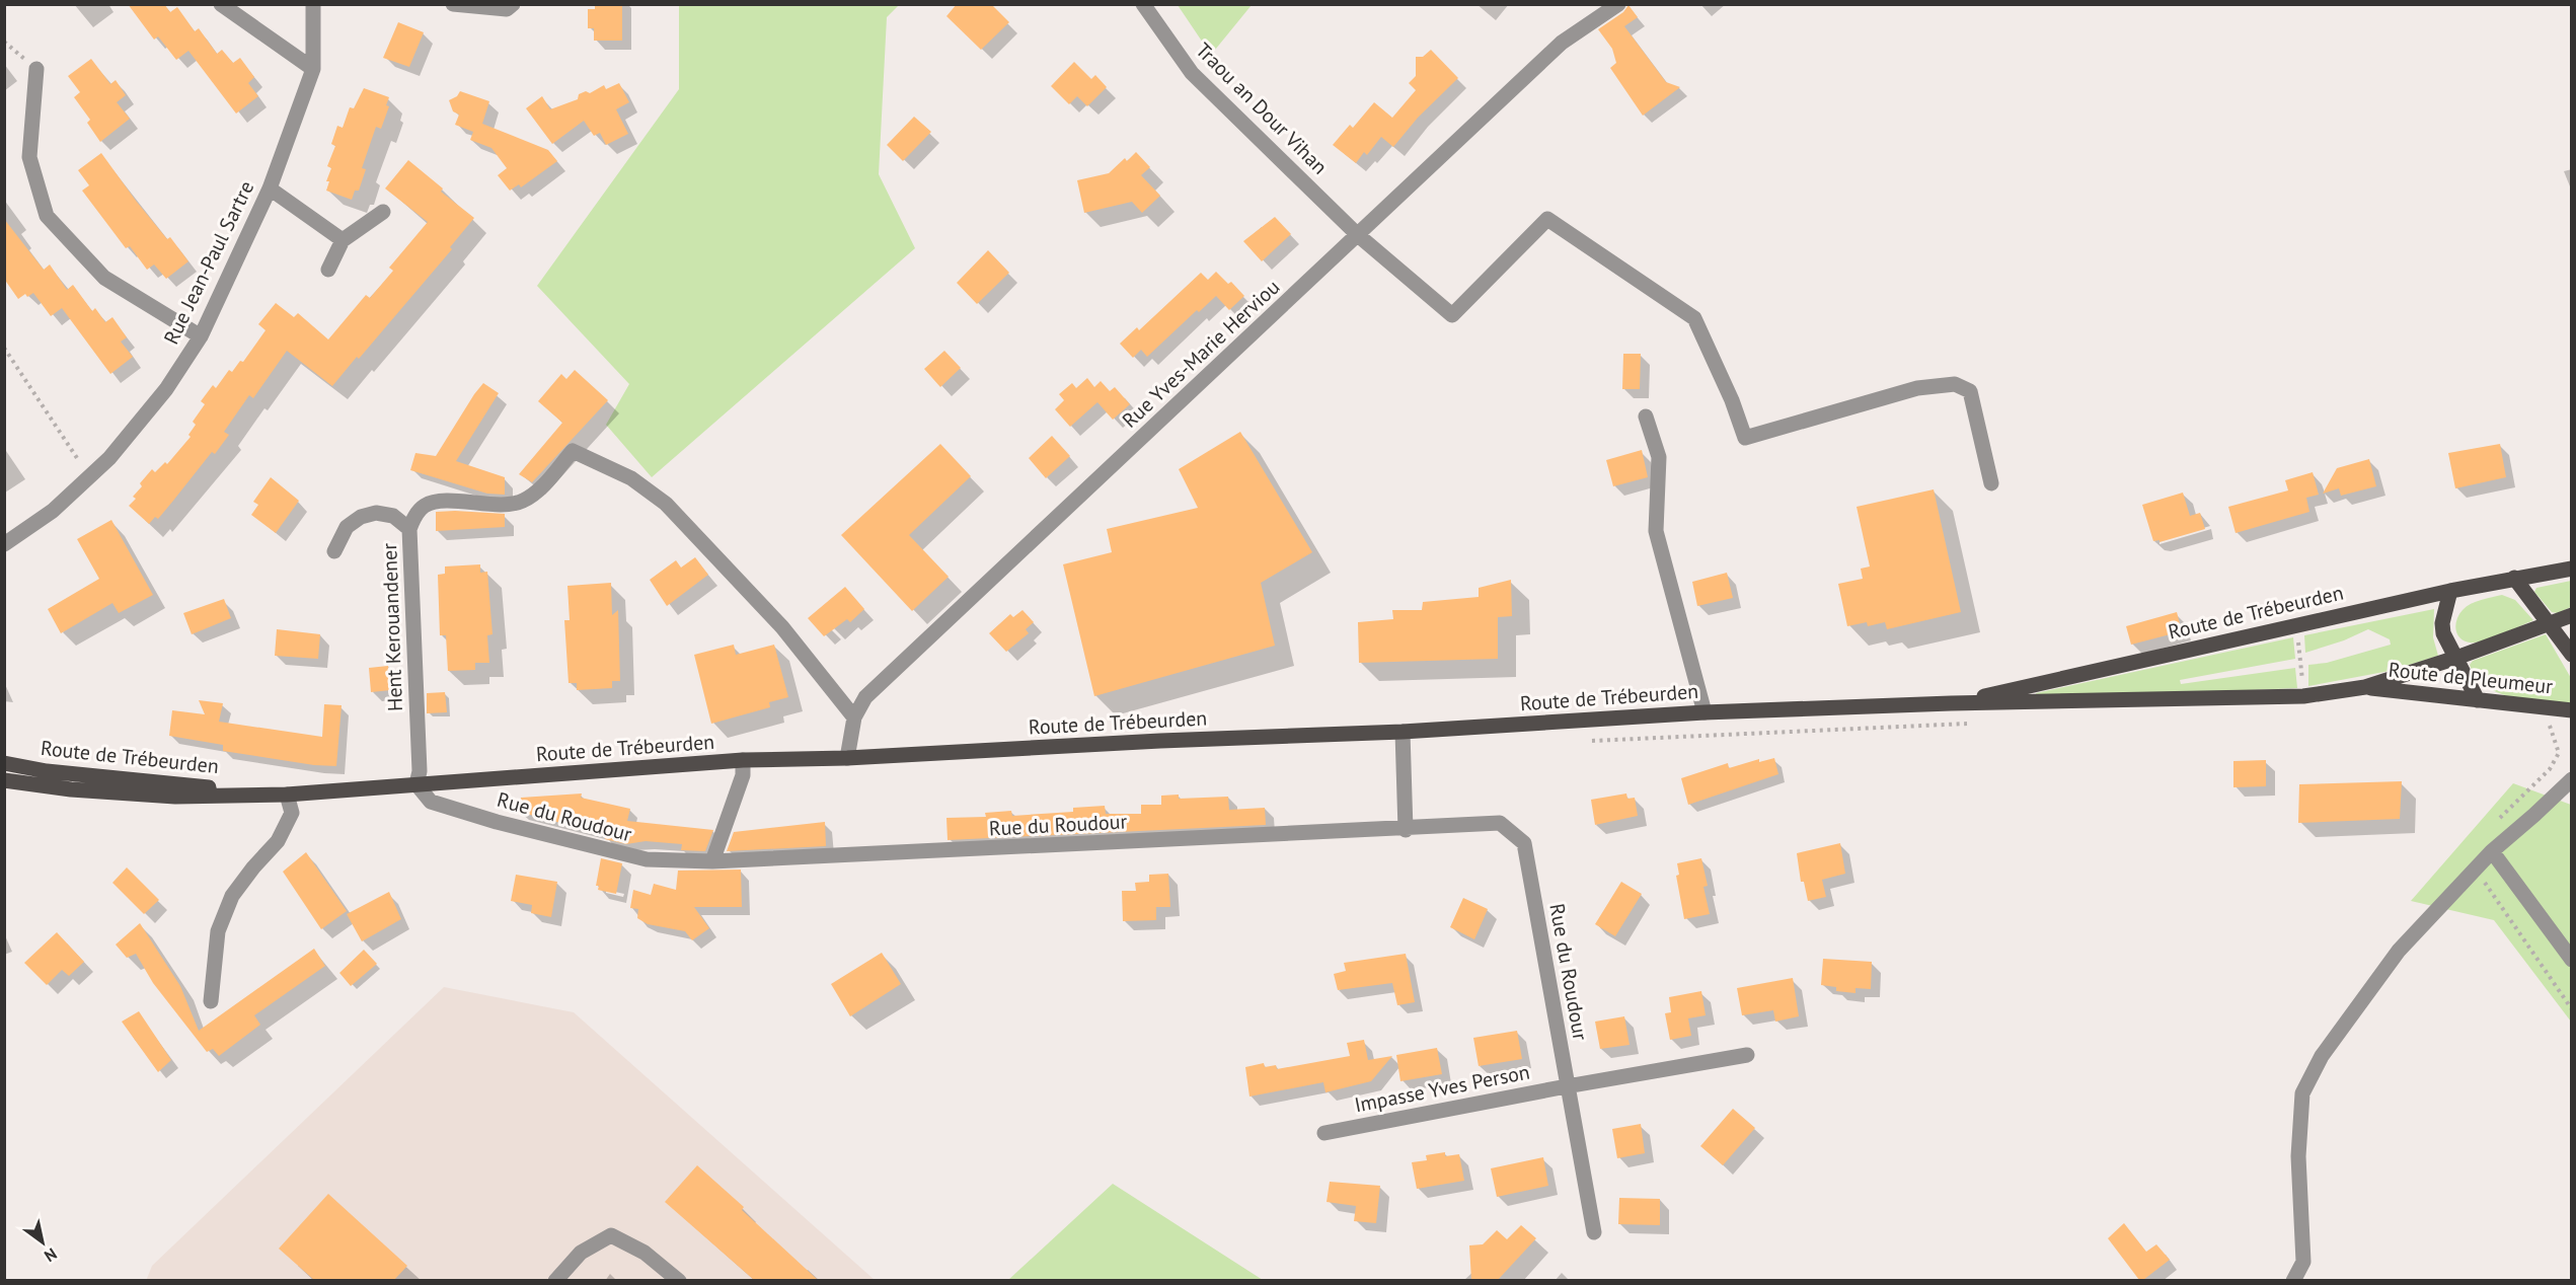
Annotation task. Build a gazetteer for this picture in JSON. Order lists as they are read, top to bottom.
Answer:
{
  "streets": {
    "main road": ["Route de Trébeurden", "Route de Pleumeur"],
    "street": [
      "Traou an Dour Vihan",
      "Rue Jean-Paul Sartre",
      "Rue Yves-Marie Herviou",
      "Hent Kerouandener",
      "Rue du Roudour",
      "Impasse Yves Person"
    ]
  },
  "crossings": [
    ["Traou an Dour Vihan", "Rue Yves-Marie Herviou"],
    ["Rue Yves-Marie Herviou", "Route de Trébeurden"],
    ["Route de Trébeurden", "Hent Kerouandener"],
    ["Route de Trébeurden", "Route de Pleumeur"],
    ["Route de Trébeurden", "Rue du Roudour"],
    ["Hent Kerouandener", "Rue du Roudour"],
    ["Rue du Roudour", "Impasse Yves Person"]
  ],
  "north": "bottom right"
}
